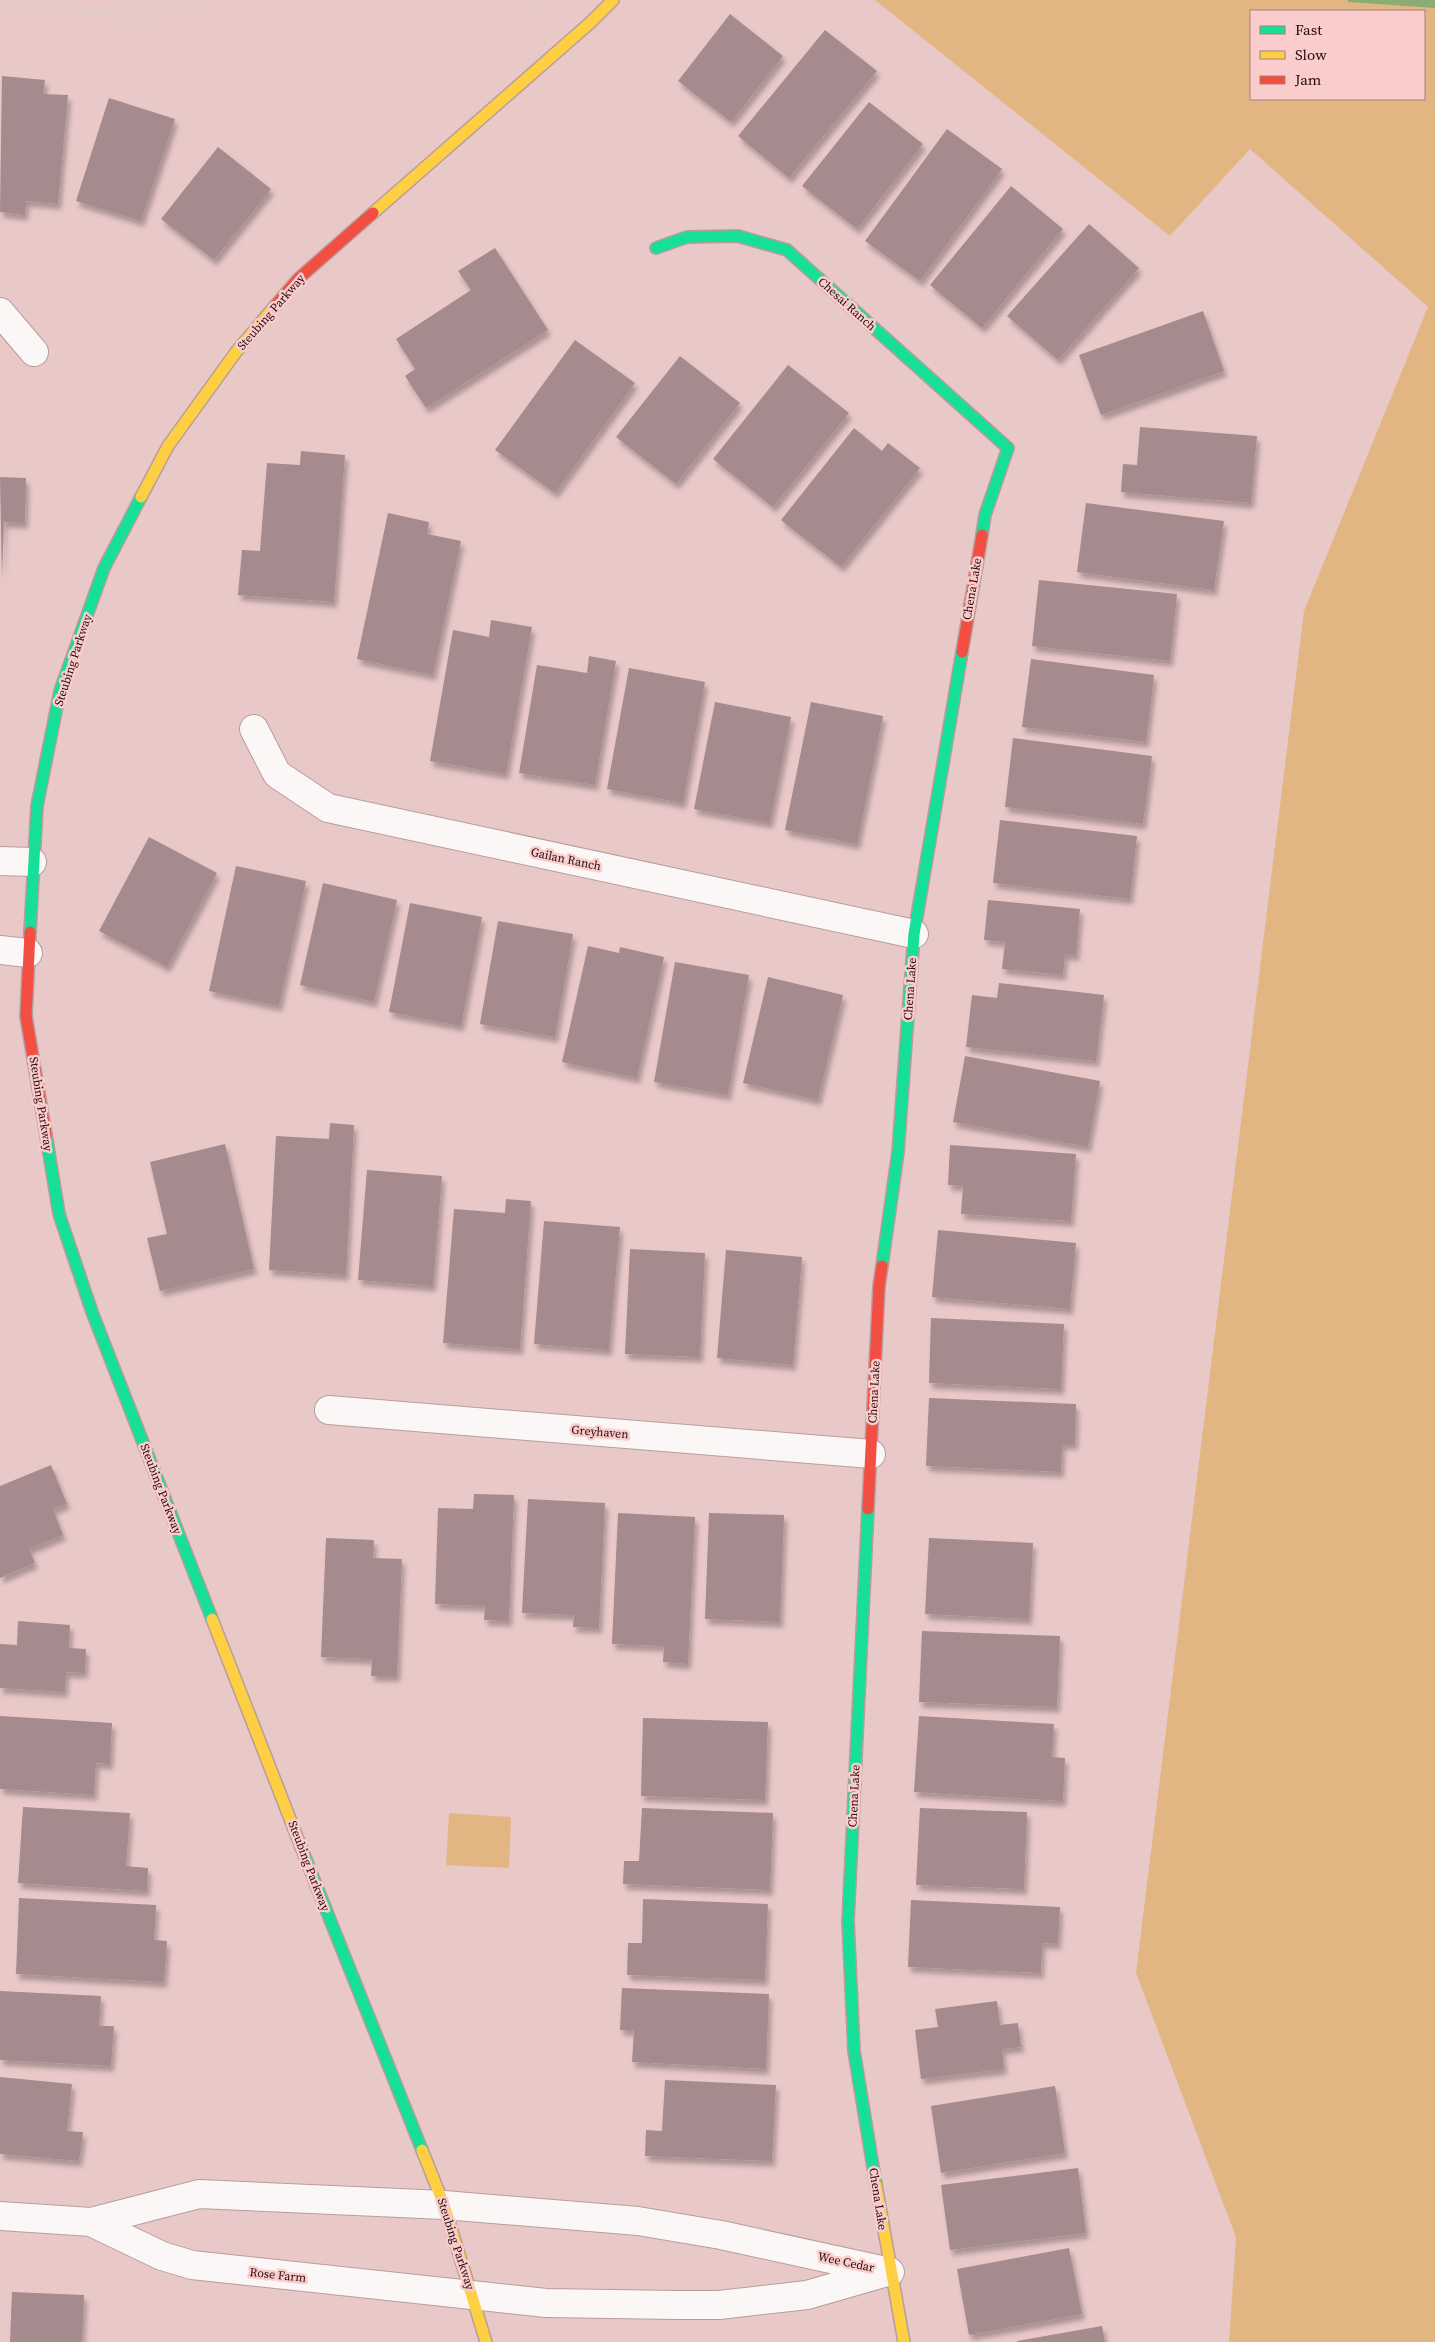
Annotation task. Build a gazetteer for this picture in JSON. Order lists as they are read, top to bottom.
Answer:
{
  "streets": {
    "street": [
      "Chesai Ranch",
      "Steubing Parkway",
      "Chena Lake",
      "Gailan Ranch",
      "Greyhaven",
      "Wee Cedar",
      "Rose Farm"
    ]
  },
  "crossings": [
    ["Chesai Ranch", "Chena Lake"],
    ["Steubing Parkway", "Wee Cedar"],
    ["Steubing Parkway", "Rose Farm"],
    ["Chena Lake", "Gailan Ranch"],
    ["Chena Lake", "Greyhaven"],
    ["Chena Lake", "Wee Cedar"],
    ["Wee Cedar", "Rose Farm"]
  ],
  "legend": ["Fast", "Slow", "Jam"]
}
